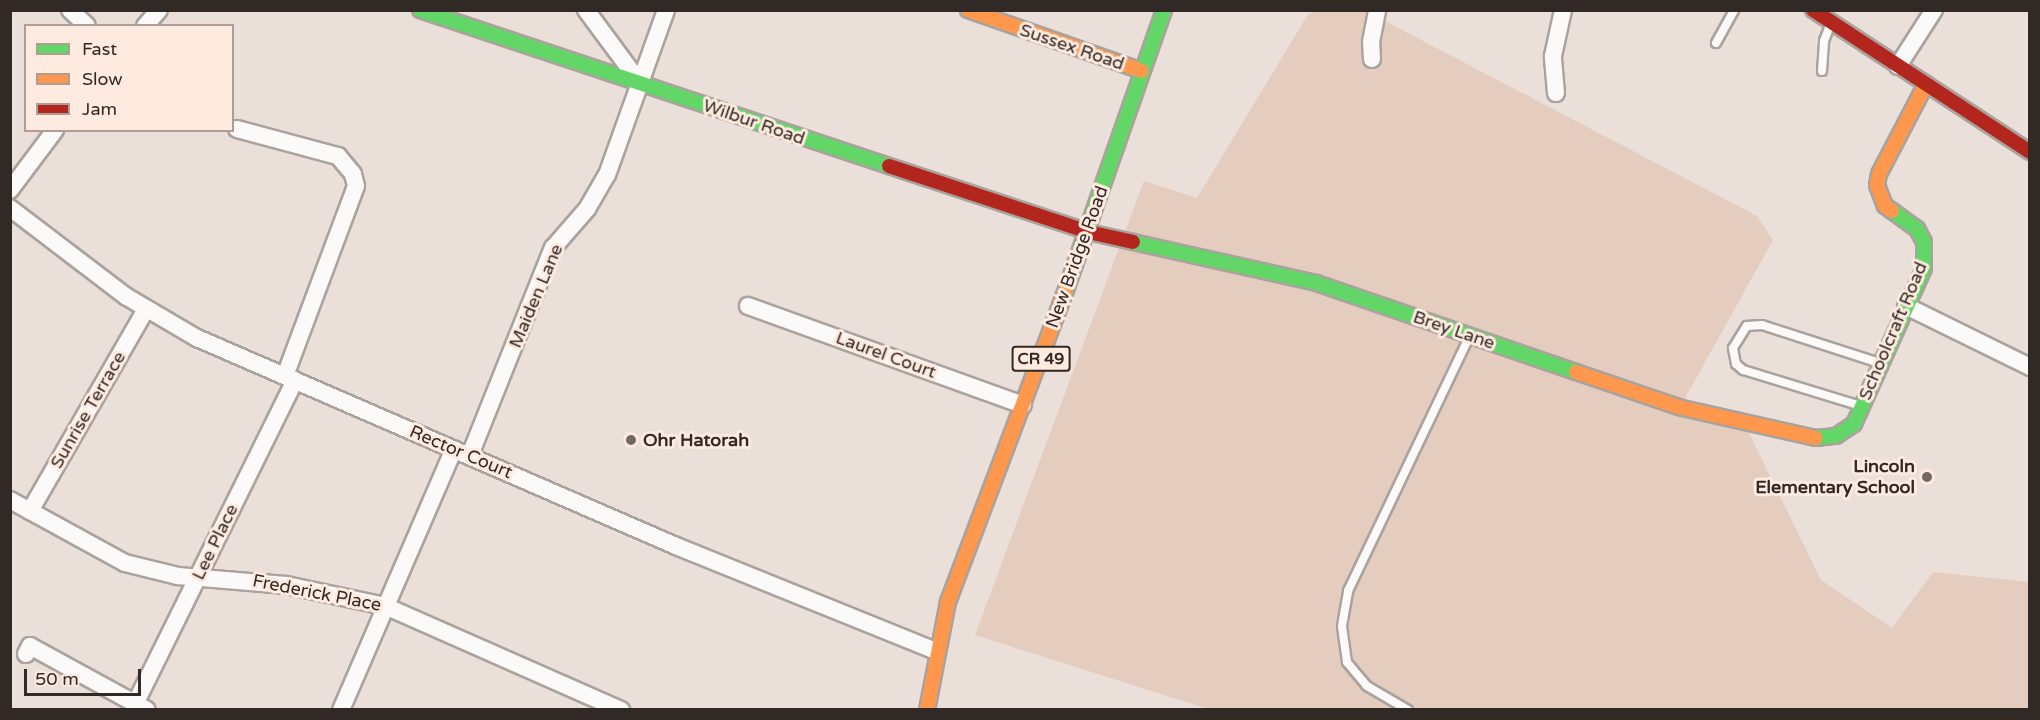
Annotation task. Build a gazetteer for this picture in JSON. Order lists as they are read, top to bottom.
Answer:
{
  "streets": {
    "street": [
      "Sussex Road",
      "Wilbur Road",
      "New Bridge Road",
      "Maiden Lane",
      "Brey Lane",
      "Schoolcraft Road",
      "Laurel Court",
      "CR 49",
      "Sunrise Terrace",
      "Rector Court",
      "Lee Place",
      "Frederick Place"
    ]
  },
  "crossings": [
    ["Sussex Road", "New Bridge Road"],
    ["Wilbur Road", "New Bridge Road"],
    ["Wilbur Road", "Maiden Lane"],
    ["Wilbur Road", "Brey Lane"],
    ["New Bridge Road", "Brey Lane"],
    ["New Bridge Road", "Laurel Court"],
    ["New Bridge Road", "Rector Court"],
    ["Maiden Lane", "Rector Court"],
    ["Brey Lane", "Schoolcraft Road"],
    ["Sunrise Terrace", "Rector Court"],
    ["Sunrise Terrace", "Frederick Place"],
    ["Rector Court", "Lee Place"],
    ["Lee Place", "Frederick Place"]
  ],
  "places": ["Ohr Hatorah", "Lincoln Elementary School"],
  "legend": ["Fast", "Slow", "Jam"],
  "scale_bar": "50 m"
}
